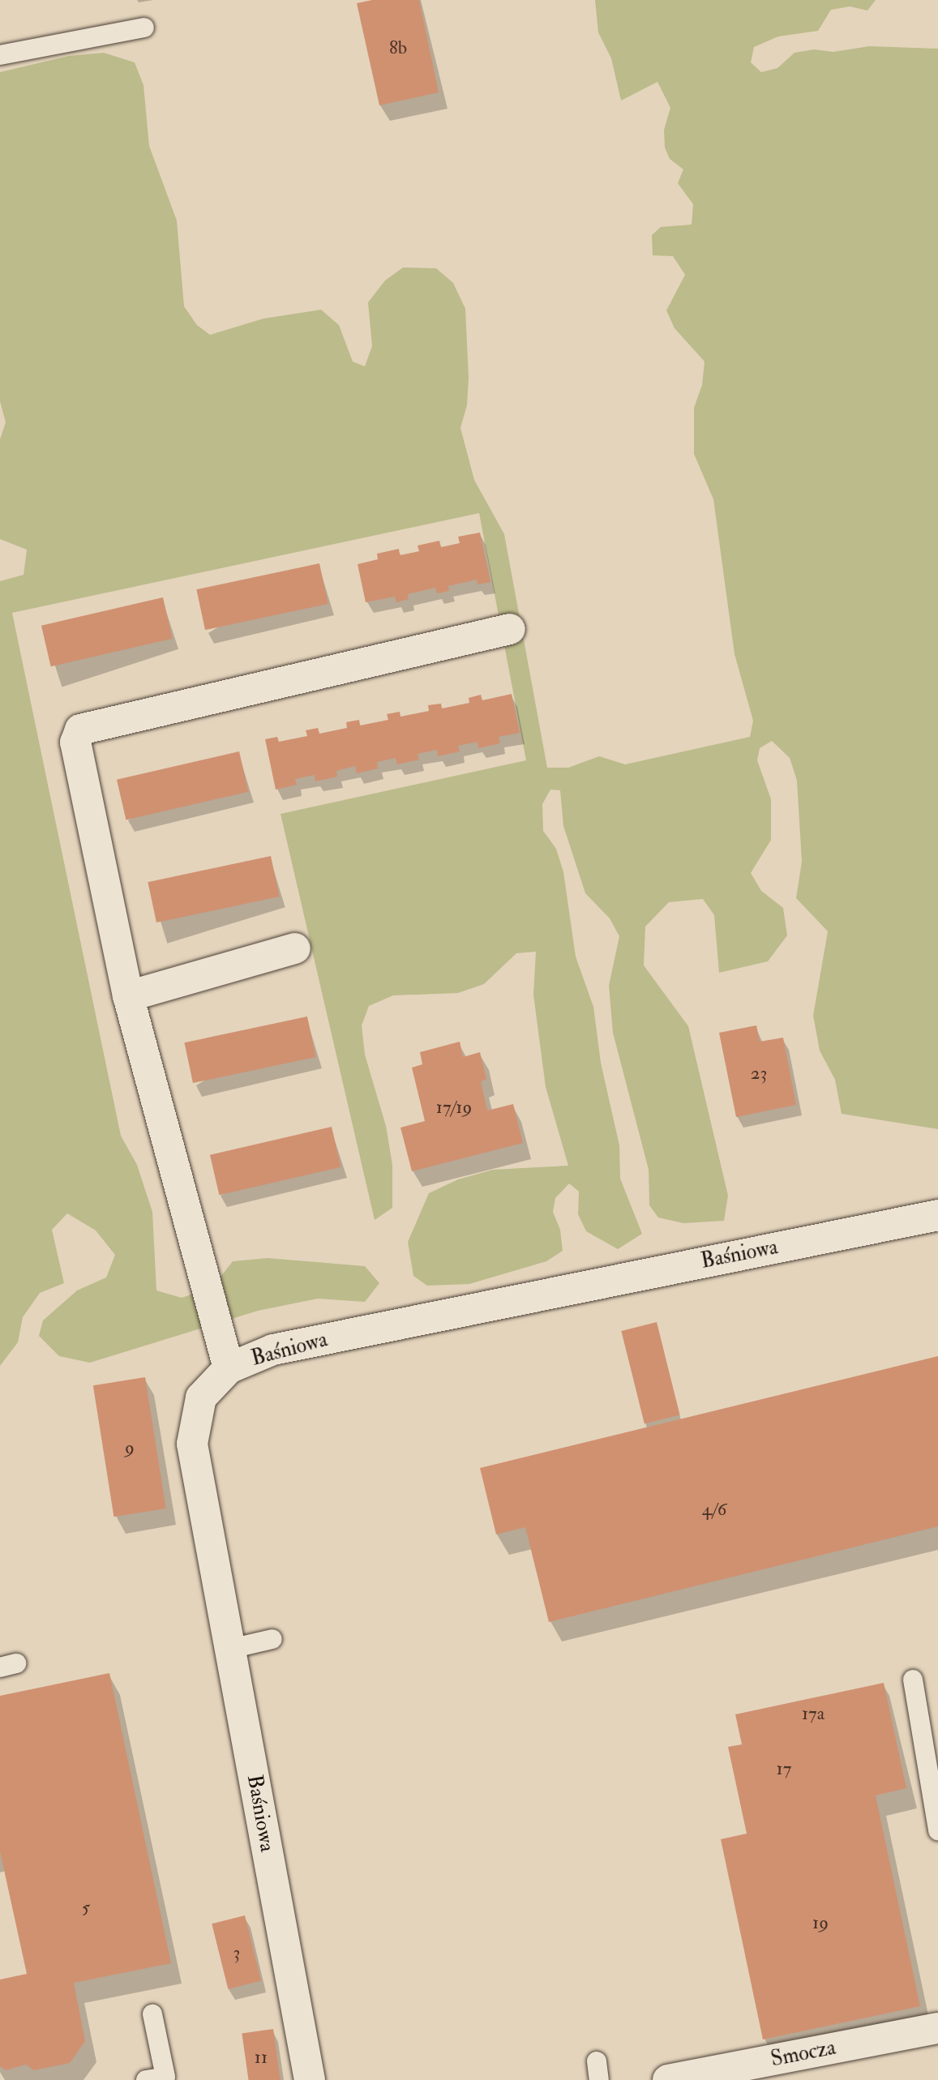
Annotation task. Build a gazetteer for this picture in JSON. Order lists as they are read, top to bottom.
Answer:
{
  "streets": {
    "street": ["Baśniowa", "Smocza"]
  },
  "house_numbers": [
    "8b",
    "23",
    "17/19",
    "9",
    "4/6",
    "17a",
    "17",
    "5",
    "19",
    "3",
    "11"
  ]
}
